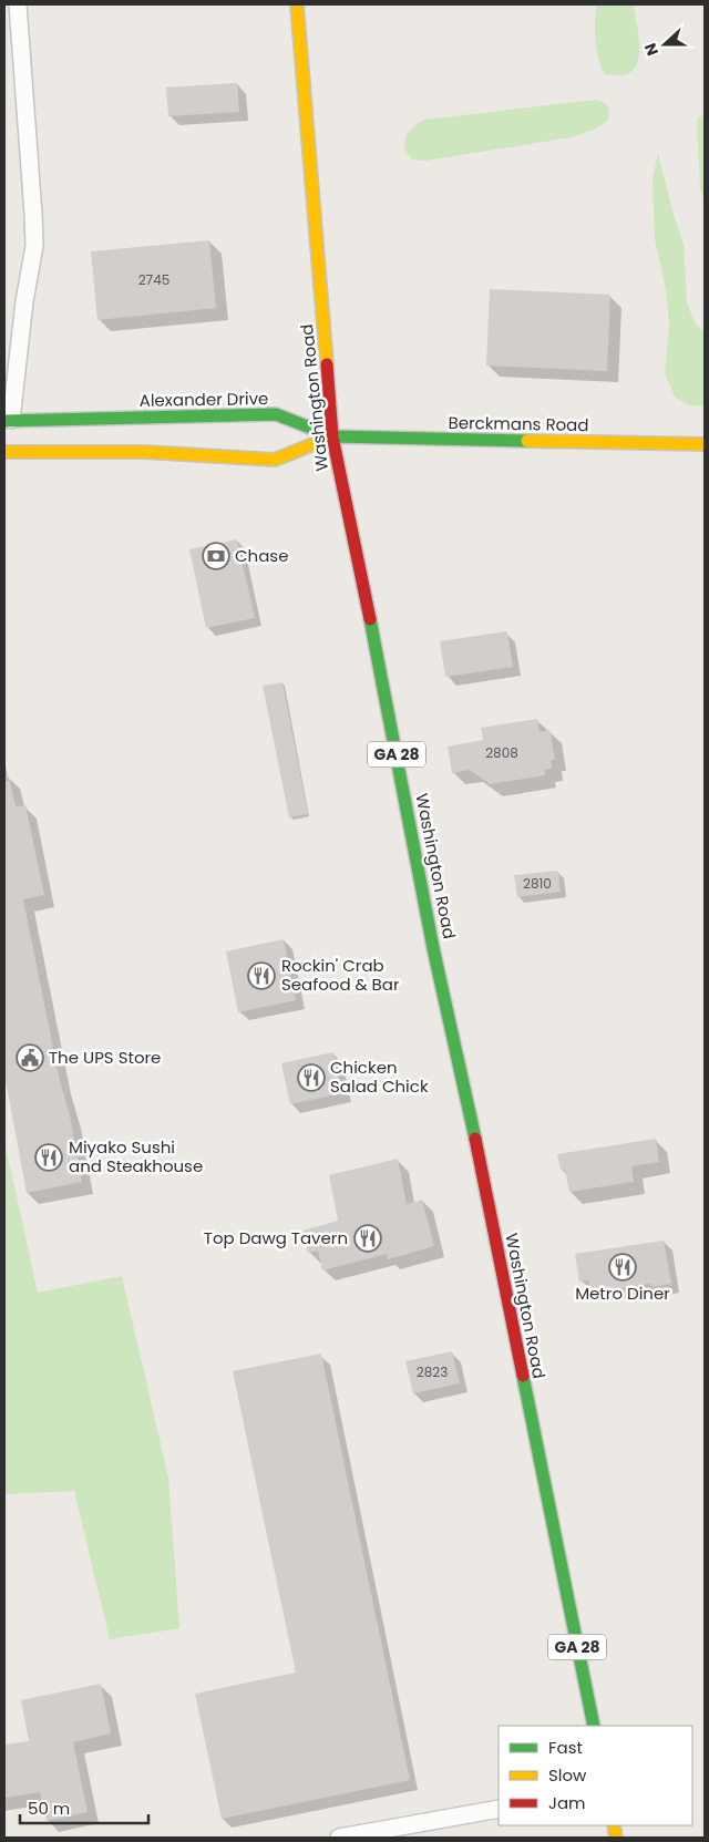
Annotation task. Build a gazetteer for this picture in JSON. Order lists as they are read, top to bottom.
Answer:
{
  "streets": {
    "main road": [
      "Washington Road",
      "Alexander Drive",
      "Berckmans Road",
      "GA 28"
    ]
  },
  "crossings": [
    ["Washington Road", "Alexander Drive"],
    ["Washington Road", "Berckmans Road"],
    ["Alexander Drive", "Berckmans Road"]
  ],
  "places": {
    "bank": ["Chase"],
    "restaurant": [
      "Rockin' Crab Seafood & Bar",
      "Chicken Salad Chick",
      "Miyako Sushi and Steakhouse",
      "Top Dawg Tavern",
      "Metro Diner"
    ],
    "public building": ["The UPS Store"]
  },
  "house_numbers": [
    "2745",
    "2808",
    "2810",
    "2823"
  ],
  "legend": ["Fast", "Slow", "Jam"],
  "scale_bar": "50 m",
  "north": "left"
}
